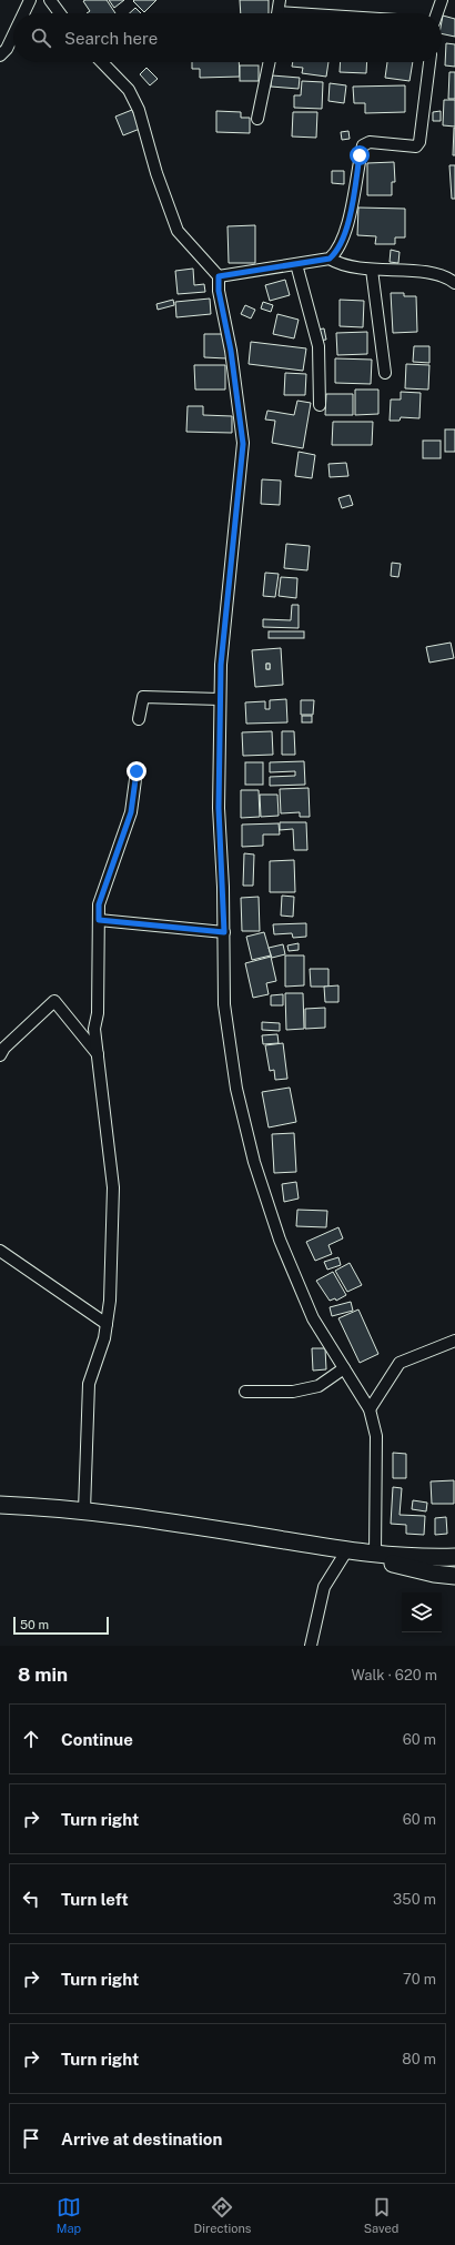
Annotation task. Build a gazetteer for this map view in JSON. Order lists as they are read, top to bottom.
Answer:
{
  "scale_bar": "50 m",
  "page": {
    "search": "Search here",
    "scale": "50 m",
    "heading": ["8 min", "Walk · 620 m"],
    "list": [
      ["Continue", "60 m"],
      ["Turn right", "60 m"],
      ["Turn left", "350 m"],
      ["Turn right", "70 m"],
      ["Turn right", "80 m"],
      "Arrive at destination"
    ],
    "nav": ["Map", "Directions", "Saved"]
  }
}
